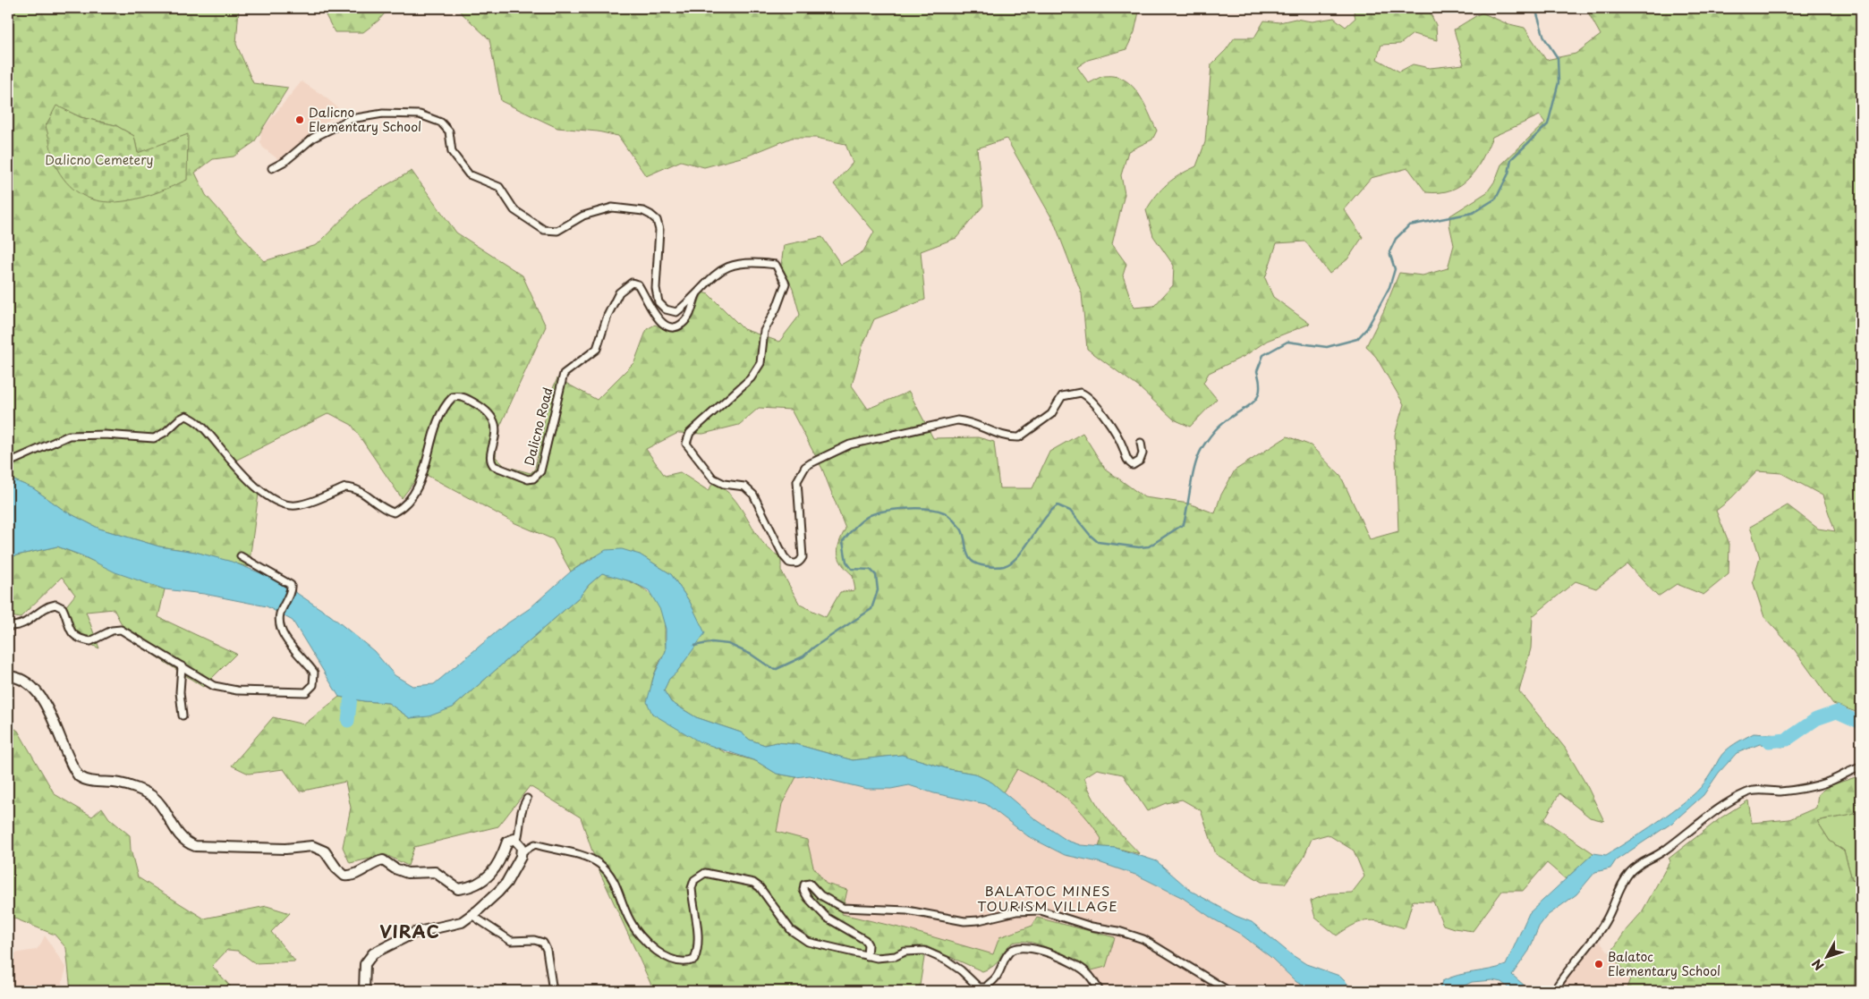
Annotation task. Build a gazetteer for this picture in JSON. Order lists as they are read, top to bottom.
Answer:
{
  "streets": {
    "street": ["Dalicno Road"]
  },
  "districts": ["BALATOC MINES TOURISM VILLAGE", "VIRAC"],
  "parks": ["Dalicno Cemetery"],
  "places": ["Dalicno Elementary School", "Balatoc Elementary School"],
  "north": "bottom left"
}
